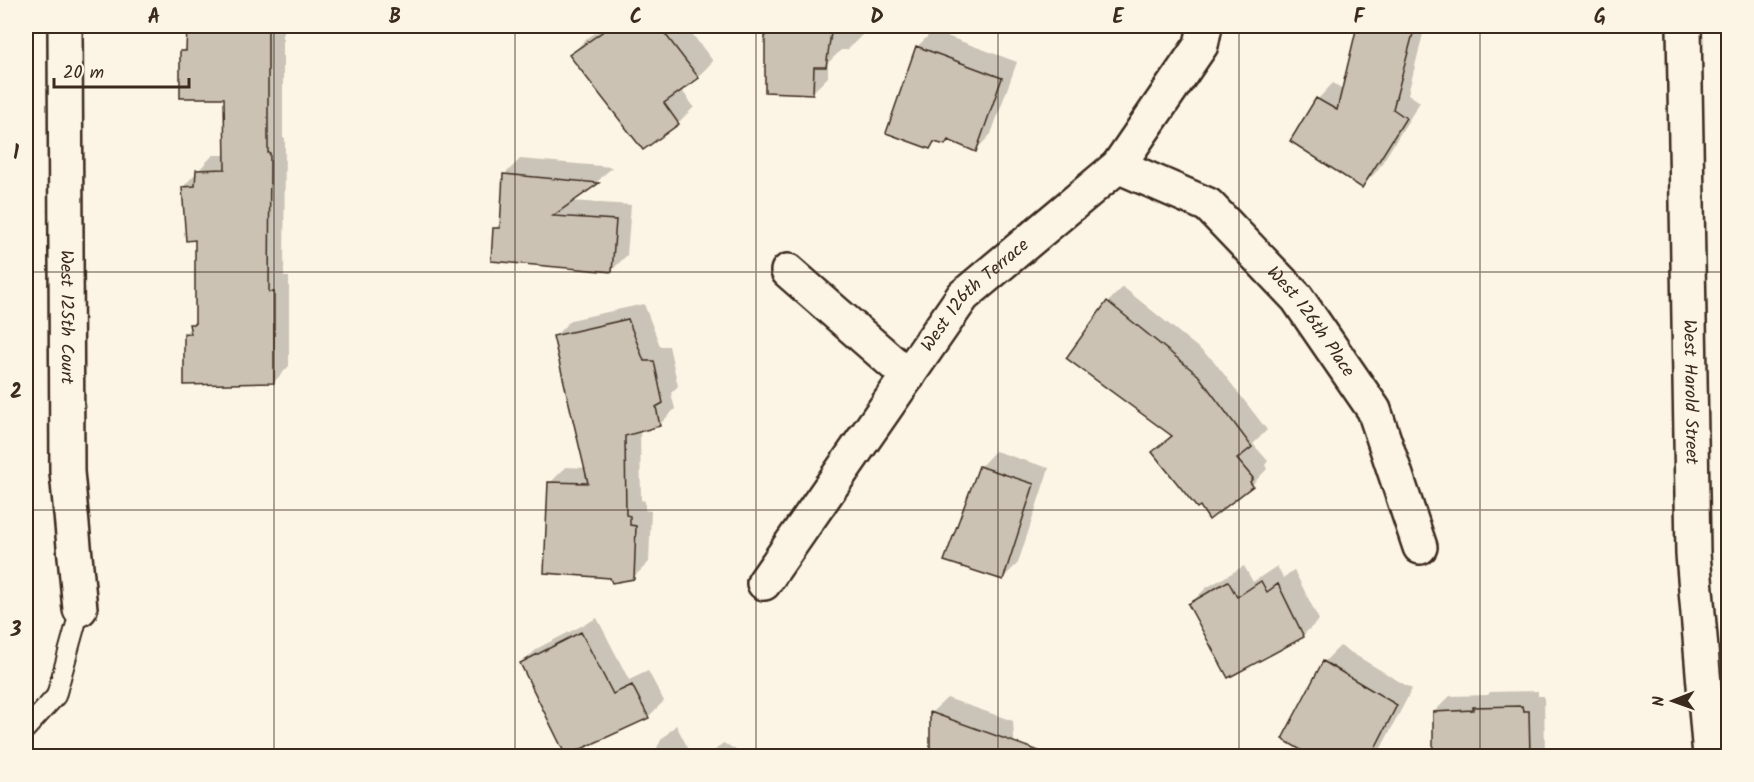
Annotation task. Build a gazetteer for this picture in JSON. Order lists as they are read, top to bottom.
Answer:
{
  "streets": {
    "street": [
      "West 126th Terrace",
      "West 125th Court",
      "West 126th Place",
      "West Harold Street"
    ]
  },
  "crossings": [
    ["West 126th Terrace", "West 126th Place"]
  ],
  "scale_bar": "20 m",
  "north": "left",
  "grid": {
    "columns": [
      "A",
      "B",
      "C",
      "D",
      "E",
      "F",
      "G"
    ],
    "rows": ["1", "2", "3"]
  }
}
